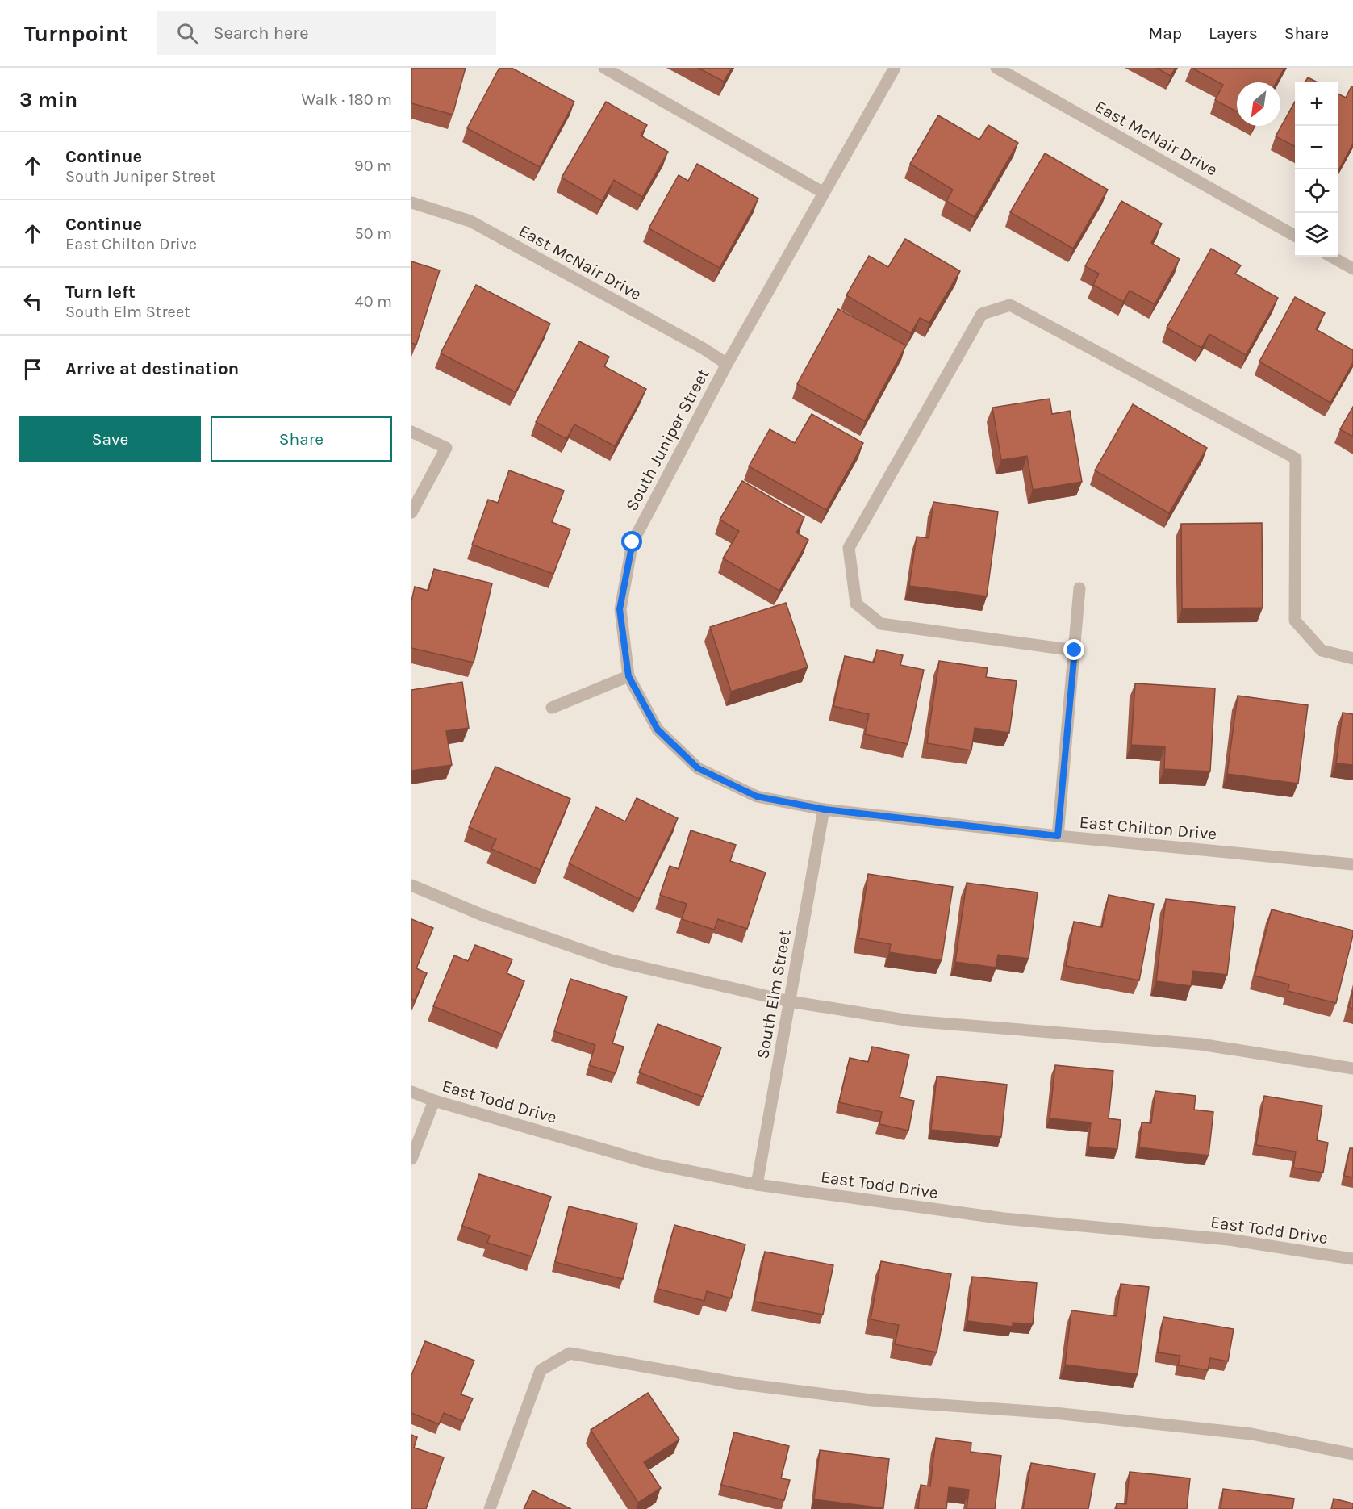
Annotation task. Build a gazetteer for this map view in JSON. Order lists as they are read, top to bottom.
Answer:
{
  "streets": {
    "street": [
      "East McNair Drive",
      "South Juniper Street",
      "East Chilton Drive",
      "South Elm Street",
      "East Todd Drive"
    ]
  },
  "crossings": [
    ["East McNair Drive", "South Juniper Street"],
    ["South Juniper Street", "East Chilton Drive"],
    ["South Juniper Street", "South Elm Street"],
    ["East Chilton Drive", "South Elm Street"],
    ["South Elm Street", "East Todd Drive"]
  ],
  "north": "bottom left",
  "page": {
    "header": "Turnpoint",
    "search": "Search here",
    "nav": ["Map", "Layers", "Share"],
    "heading": ["3 min", "Walk · 180 m"],
    "map_buttons": ["+", "−"],
    "list": [
      ["Continue", "South Juniper Street", "90 m"],
      ["Continue", "East Chilton Drive", "50 m"],
      ["Turn left", "South Elm Street", "40 m"],
      "Arrive at destination"
    ],
    "buttons": ["Save", "Share"]
  }
}
